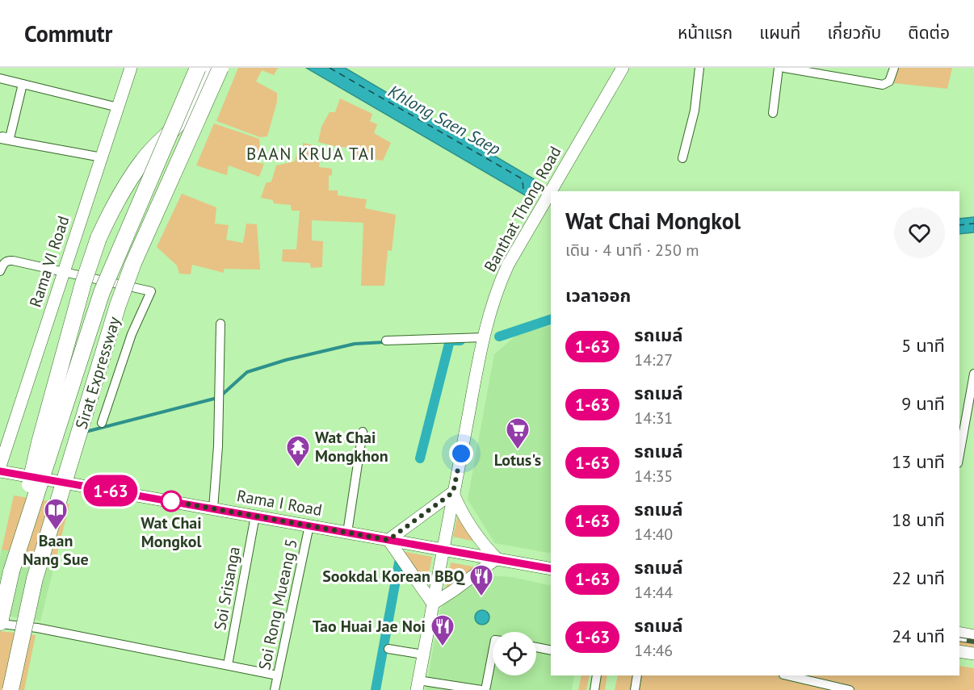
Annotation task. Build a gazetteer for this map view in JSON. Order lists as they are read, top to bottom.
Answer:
{
  "streets": {
    "highway": ["Sirat Expressway"],
    "main road": ["Banthat Thong Road", "Rama VI Road", "Rama I Road"],
    "street": ["Soi Srisanga", "Soi Rong Mueang 5"]
  },
  "crossings": [
    ["Banthat Thong Road", "Rama I Road"],
    ["Rama I Road", "Soi Srisanga"],
    ["Rama I Road", "Soi Rong Mueang 5"]
  ],
  "districts": ["BAAN KRUA TAI"],
  "water": ["Khlong Saen Saep"],
  "places": {
    "supermarket": ["Lotus's"],
    "temple": ["Wat Chai Mongkhon"],
    "other": ["Wat Chai Mongkol"],
    "library": ["Baan Nang Sue"],
    "restaurant": ["Sookdal Korean BBQ", "Tao Huai Jae Noi"]
  },
  "lines": ["bus line 1-63"],
  "page": {
    "header": "Commutr",
    "nav": [
      "หน้าแรก",
      "แผนที่",
      "เกี่ยวกับ",
      "ติดต่อ"
    ],
    "on_map": "1-63",
    "heading": [
      ["Wat Chai Mongkol", "เดิน · 4 นาที · 250 m"],
      "เวลาออก"
    ],
    "list": [
      {
        "mark": "1-63",
        "name": "รถเมล์",
        "note": "14:27",
        "value": "5 นาที"
      },
      {
        "mark": "1-63",
        "name": "รถเมล์",
        "note": "14:31",
        "value": "9 นาที"
      },
      {
        "mark": "1-63",
        "name": "รถเมล์",
        "note": "14:35",
        "value": "13 นาที"
      },
      {
        "mark": "1-63",
        "name": "รถเมล์",
        "note": "14:40",
        "value": "18 นาที"
      },
      {
        "mark": "1-63",
        "name": "รถเมล์",
        "note": "14:44",
        "value": "22 นาที"
      },
      {
        "mark": "1-63",
        "name": "รถเมล์",
        "note": "14:46",
        "value": "24 นาที"
      }
    ]
  }
}
